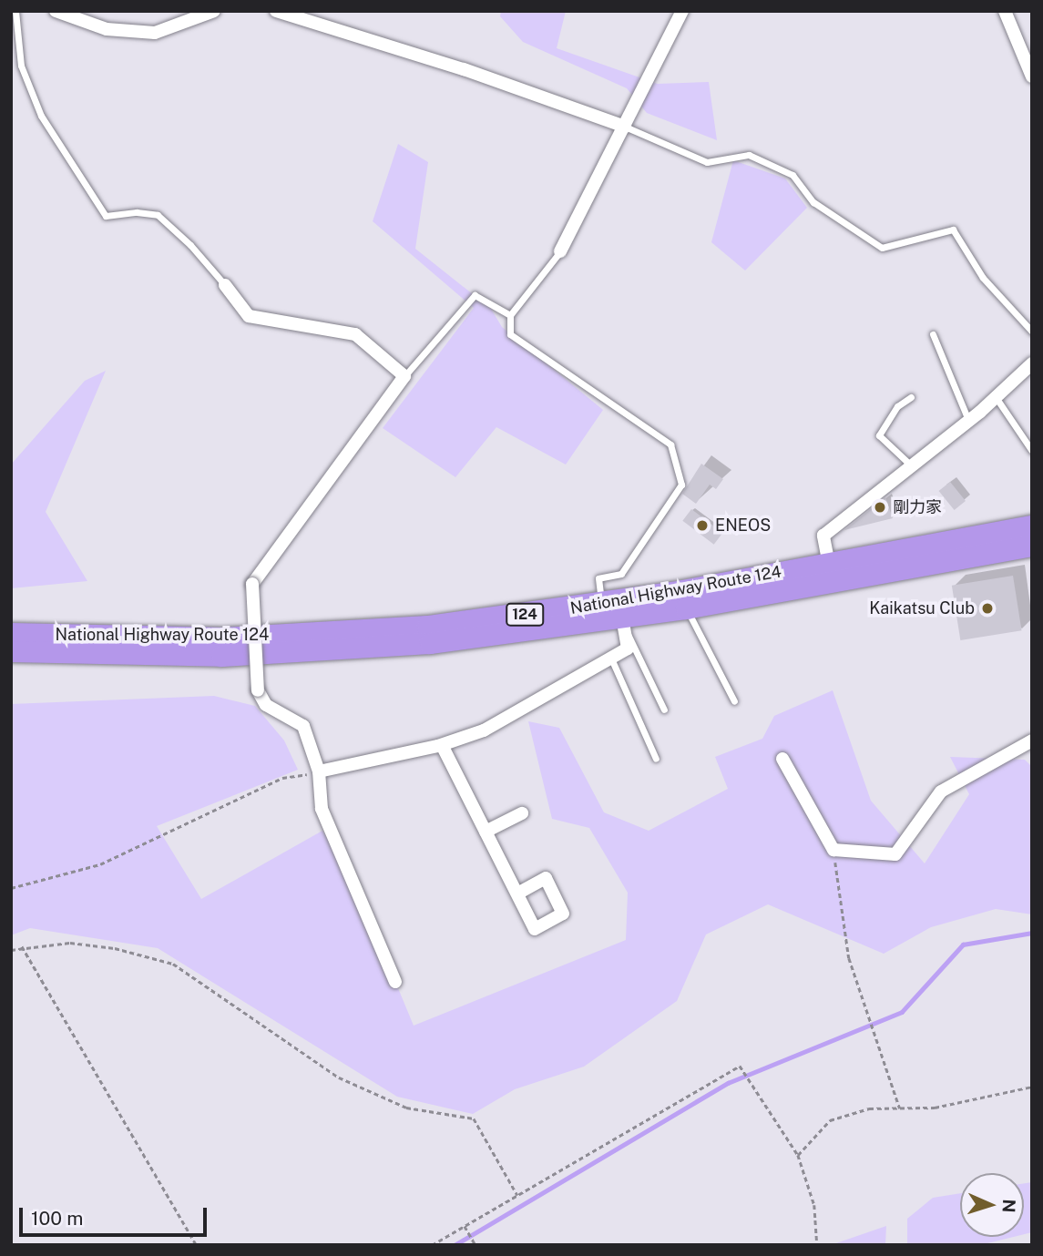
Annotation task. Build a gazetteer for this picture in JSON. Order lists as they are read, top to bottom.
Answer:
{
  "streets": {
    "highway": ["National Highway Route 124", "124"]
  },
  "places": ["剛力家", "ENEOS", "Kaikatsu Club"],
  "scale_bar": "100 m",
  "north": "right"
}
